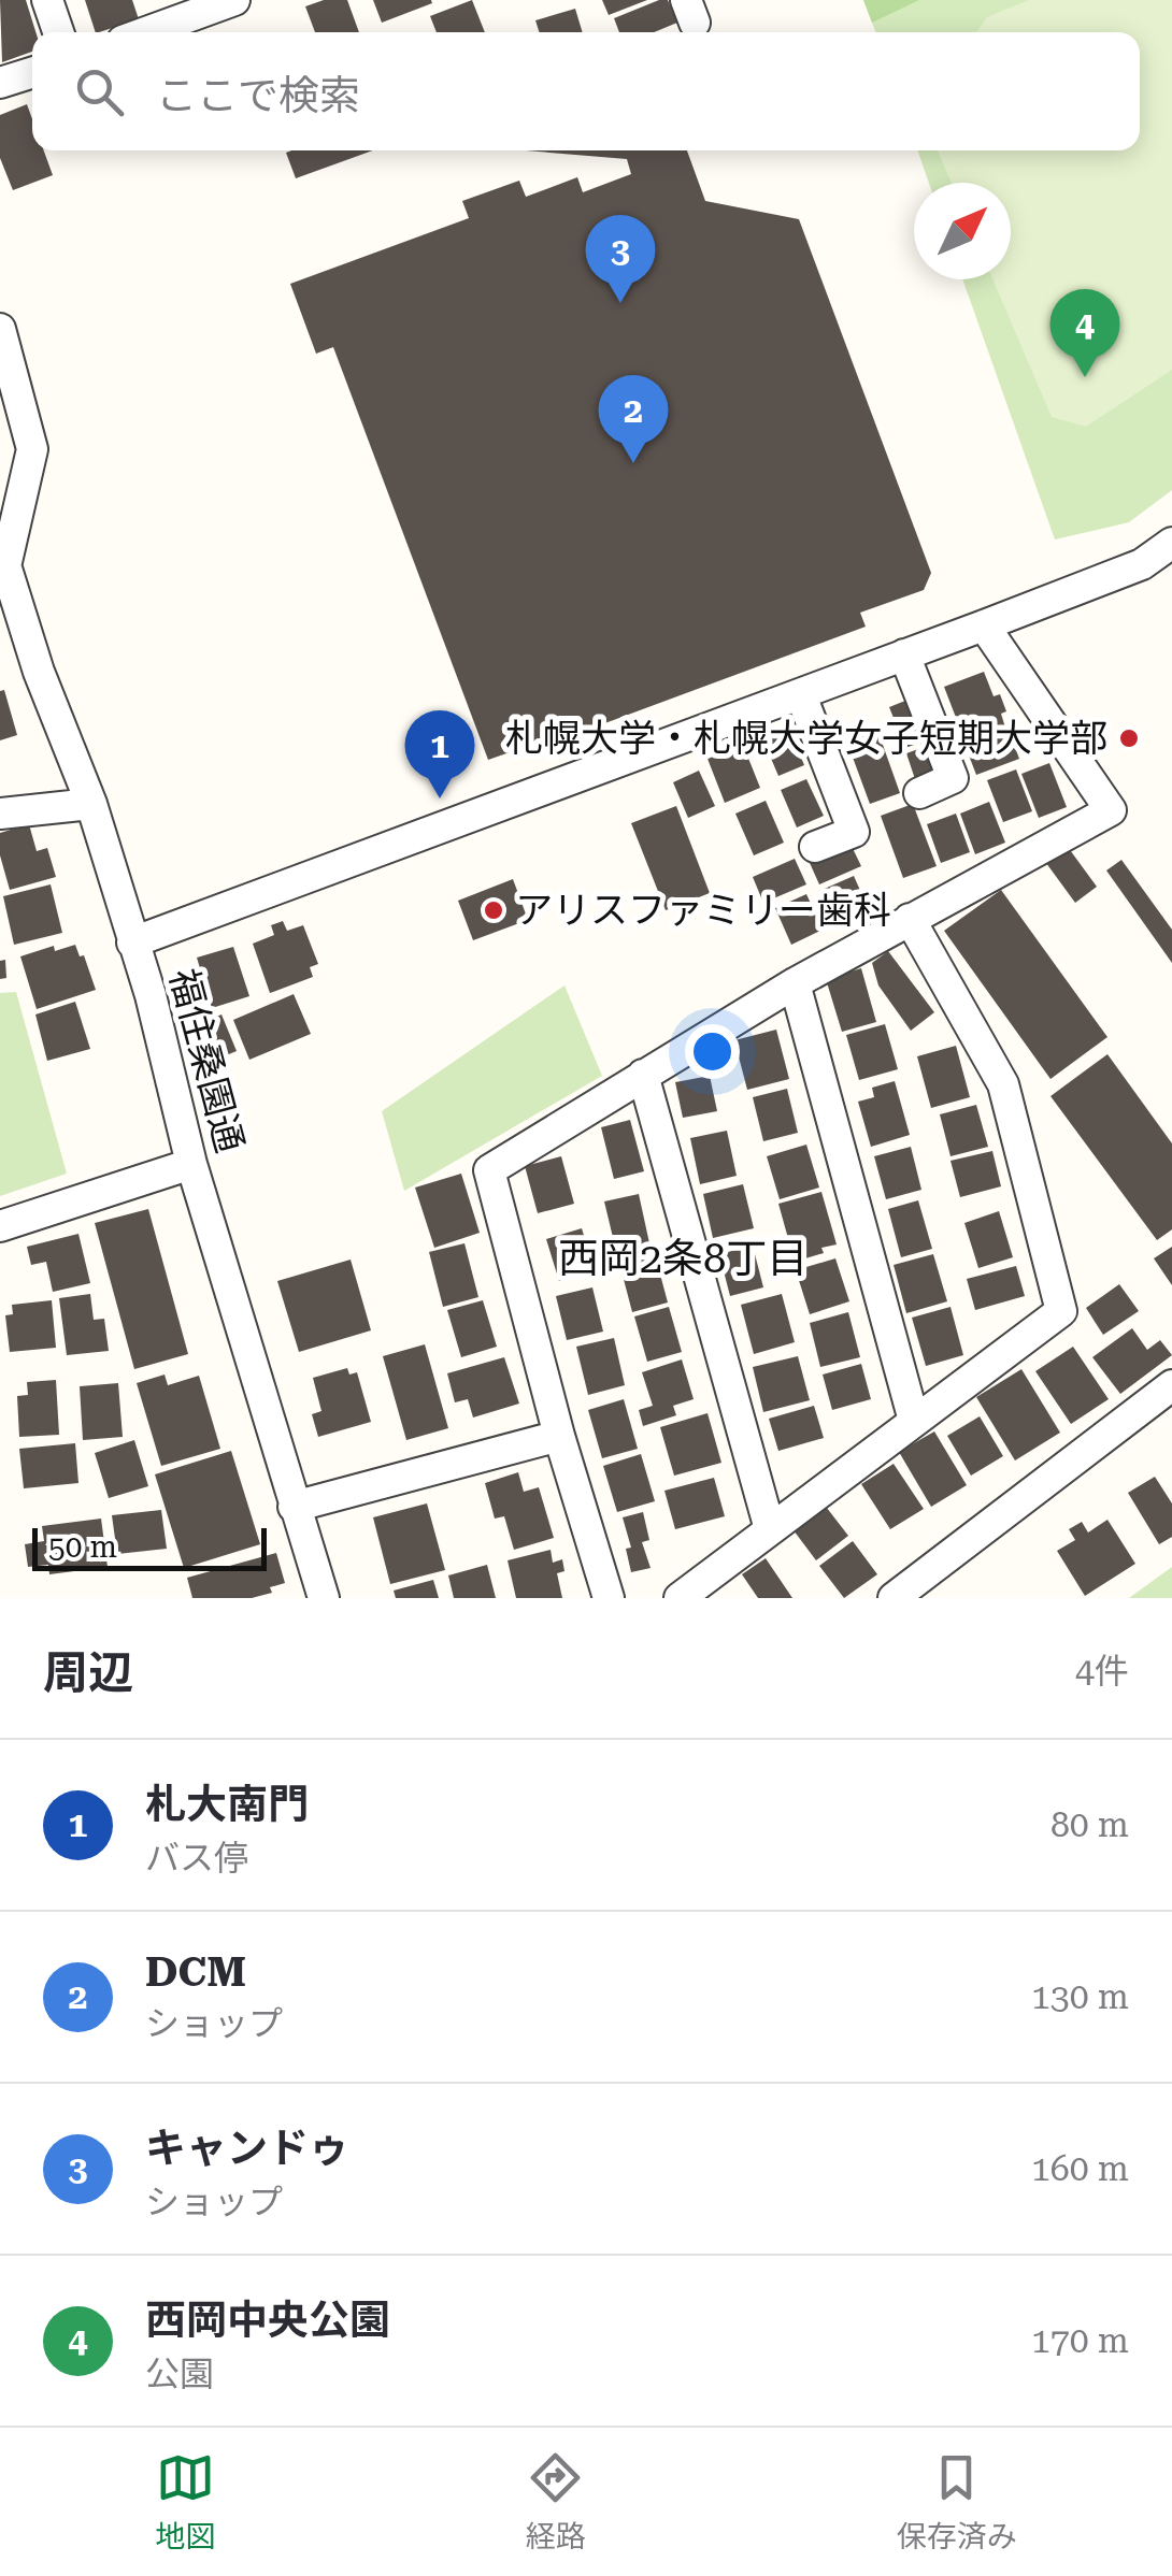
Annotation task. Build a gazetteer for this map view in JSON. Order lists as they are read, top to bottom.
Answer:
{
  "streets": {
    "street": ["福住桑園通"]
  },
  "districts": ["西岡2条8丁目"],
  "places": ["札幌大学・札幌大学女子短期大学部", "アリスファミリー歯科"],
  "scale_bar": "50 m",
  "north": "top right",
  "page": {
    "search": "ここで検索",
    "pins": [
      "3",
      "4",
      "2",
      "1"
    ],
    "scale": "50 m",
    "heading": ["周辺", "4件"],
    "list": [
      {
        "mark": "1",
        "name": "札大南門",
        "note": "バス停",
        "value": "80 m"
      },
      {
        "mark": "2",
        "name": "DCM",
        "note": "ショップ",
        "value": "130 m"
      },
      {
        "mark": "3",
        "name": "キャンドゥ",
        "note": "ショップ",
        "value": "160 m"
      },
      {
        "mark": "4",
        "name": "西岡中央公園",
        "note": "公園",
        "value": "170 m"
      }
    ],
    "nav": ["地図", "経路", "保存済み"]
  }
}
